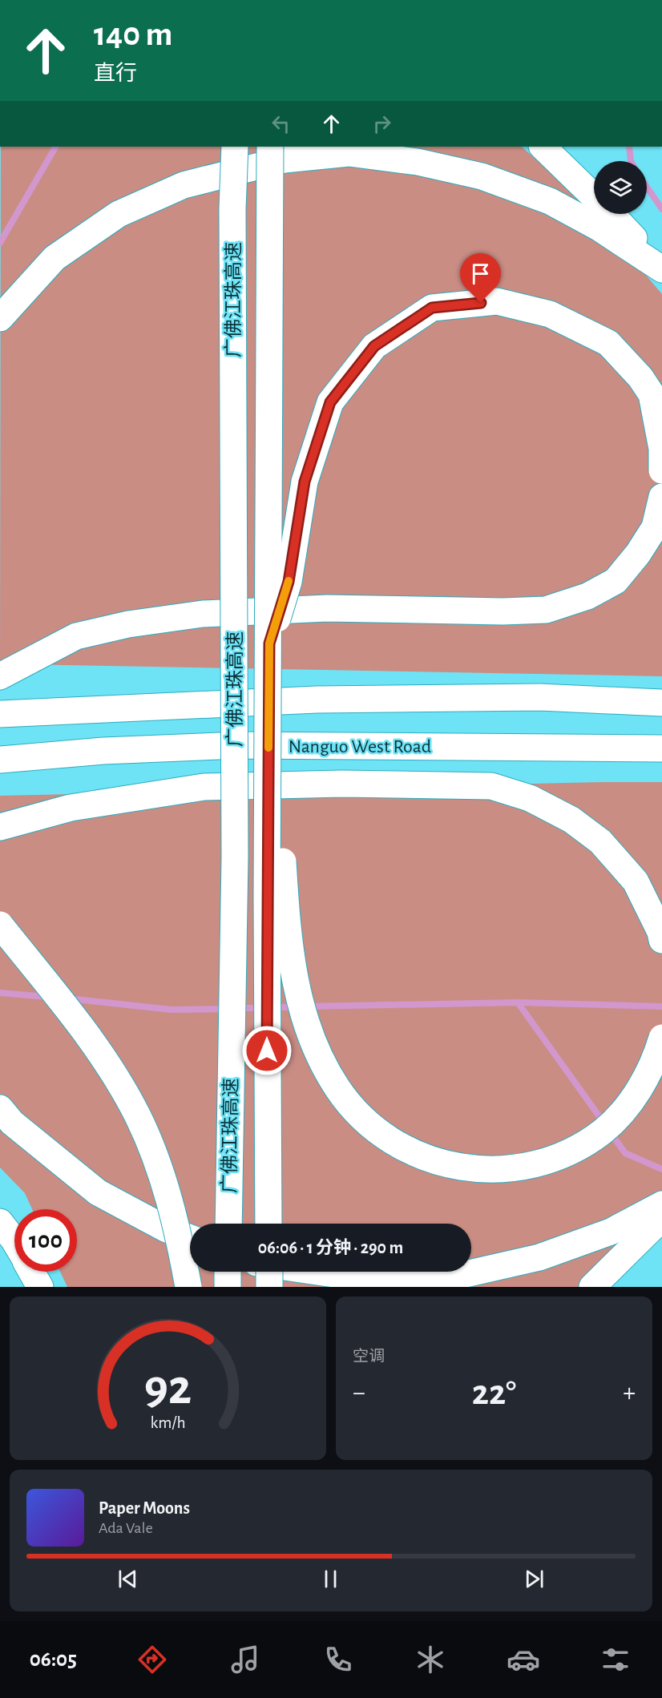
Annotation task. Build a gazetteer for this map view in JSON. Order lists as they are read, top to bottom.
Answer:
{
  "streets": {
    "main road": ["广佛江珠高速", "Nanguo West Road"]
  },
  "page": {
    "turn": ["140 m", "直行"],
    "limit": "100",
    "trip": "06:06 · 1 分钟 · 290 m",
    "tile": "空调",
    "heat": ["−", "22°", "+"],
    "song": ["Paper Moons", "Ada Vale"],
    "tabs": "06:05",
    "gauge": ["92", "km/h"]
  }
}
